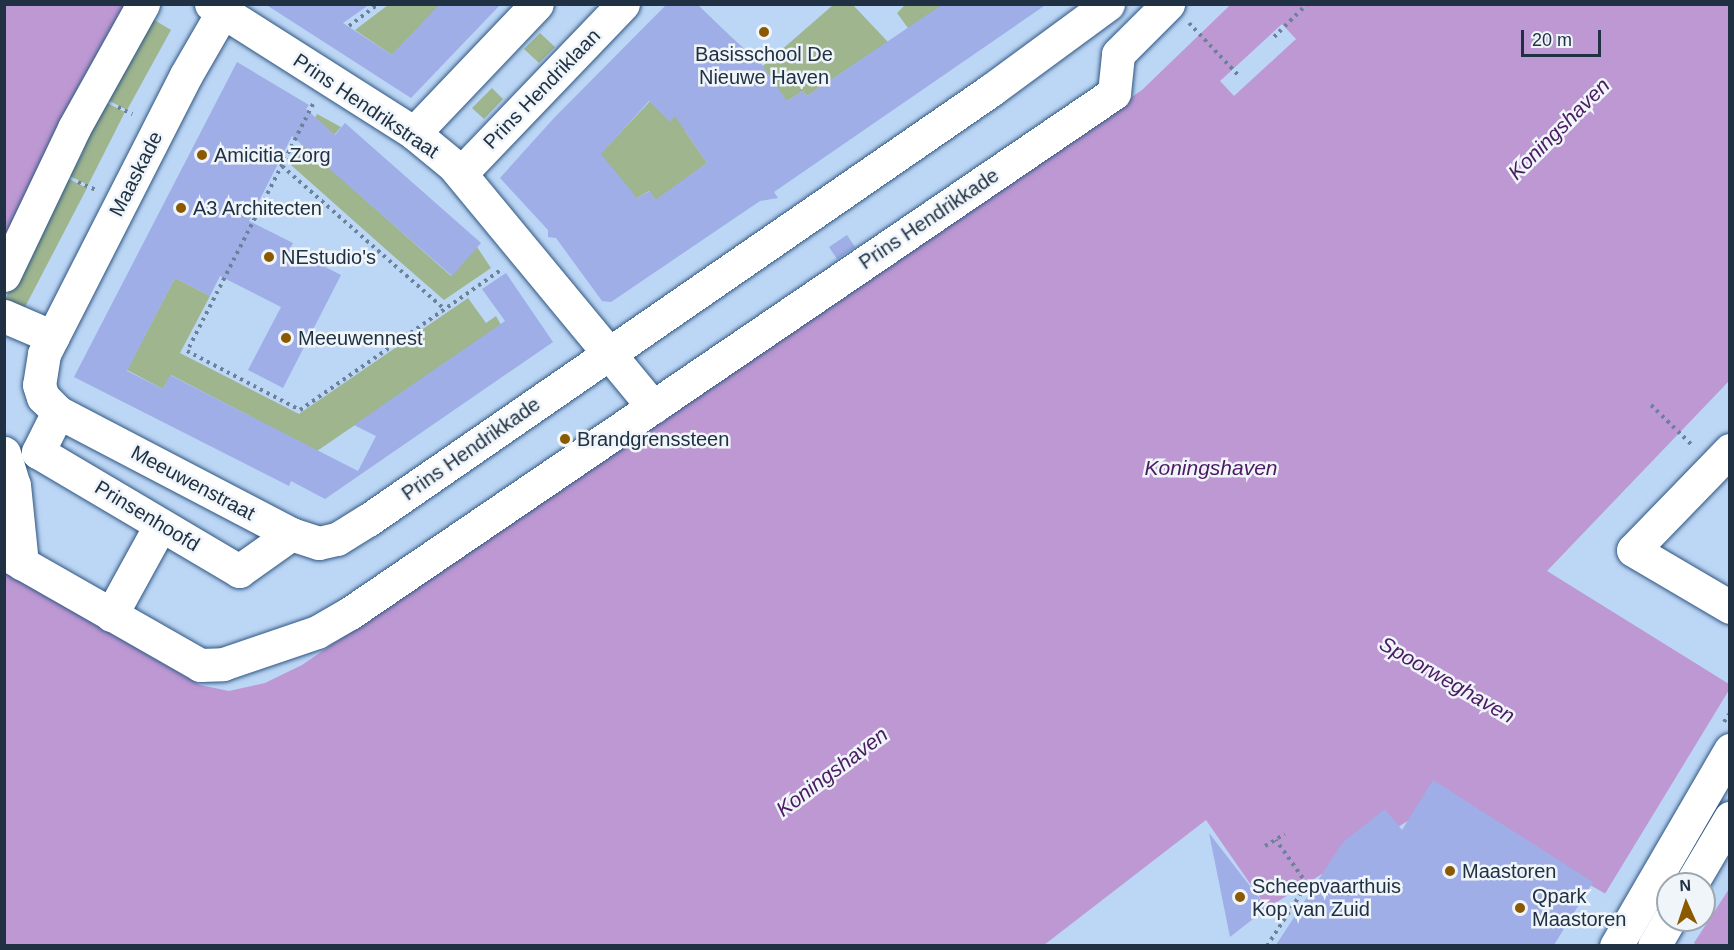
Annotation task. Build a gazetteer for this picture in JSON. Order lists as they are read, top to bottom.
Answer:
{
  "streets": {
    "street": [
      "Prins Hendriklaan",
      "Prins Hendrikstraat",
      "Maaskade",
      "Prins Hendrikkade",
      "Meeuwenstraat",
      "Prinsenhoofd"
    ]
  },
  "crossings": [
    ["Prins Hendriklaan", "Prins Hendrikstraat"],
    ["Prins Hendrikstraat", "Maaskade"],
    ["Prins Hendrikstraat", "Prins Hendrikkade"],
    ["Maaskade", "Meeuwenstraat"],
    ["Maaskade", "Prinsenhoofd"],
    ["Prins Hendrikkade", "Meeuwenstraat"],
    ["Prins Hendrikkade", "Prinsenhoofd"],
    ["Meeuwenstraat", "Prinsenhoofd"]
  ],
  "water": ["Koningshaven", "Spoorweghaven"],
  "places": [
    "Basisschool De Nieuwe Haven",
    "Amicitia Zorg",
    "A3 Architecten",
    "NEstudio's",
    "Meeuwennest",
    "Brandgrenssteen",
    "Maastoren",
    "Scheepvaarthuis Kop van Zuid",
    "Qpark Maastoren"
  ],
  "scale_bar": "20 m",
  "north": "top"
}
